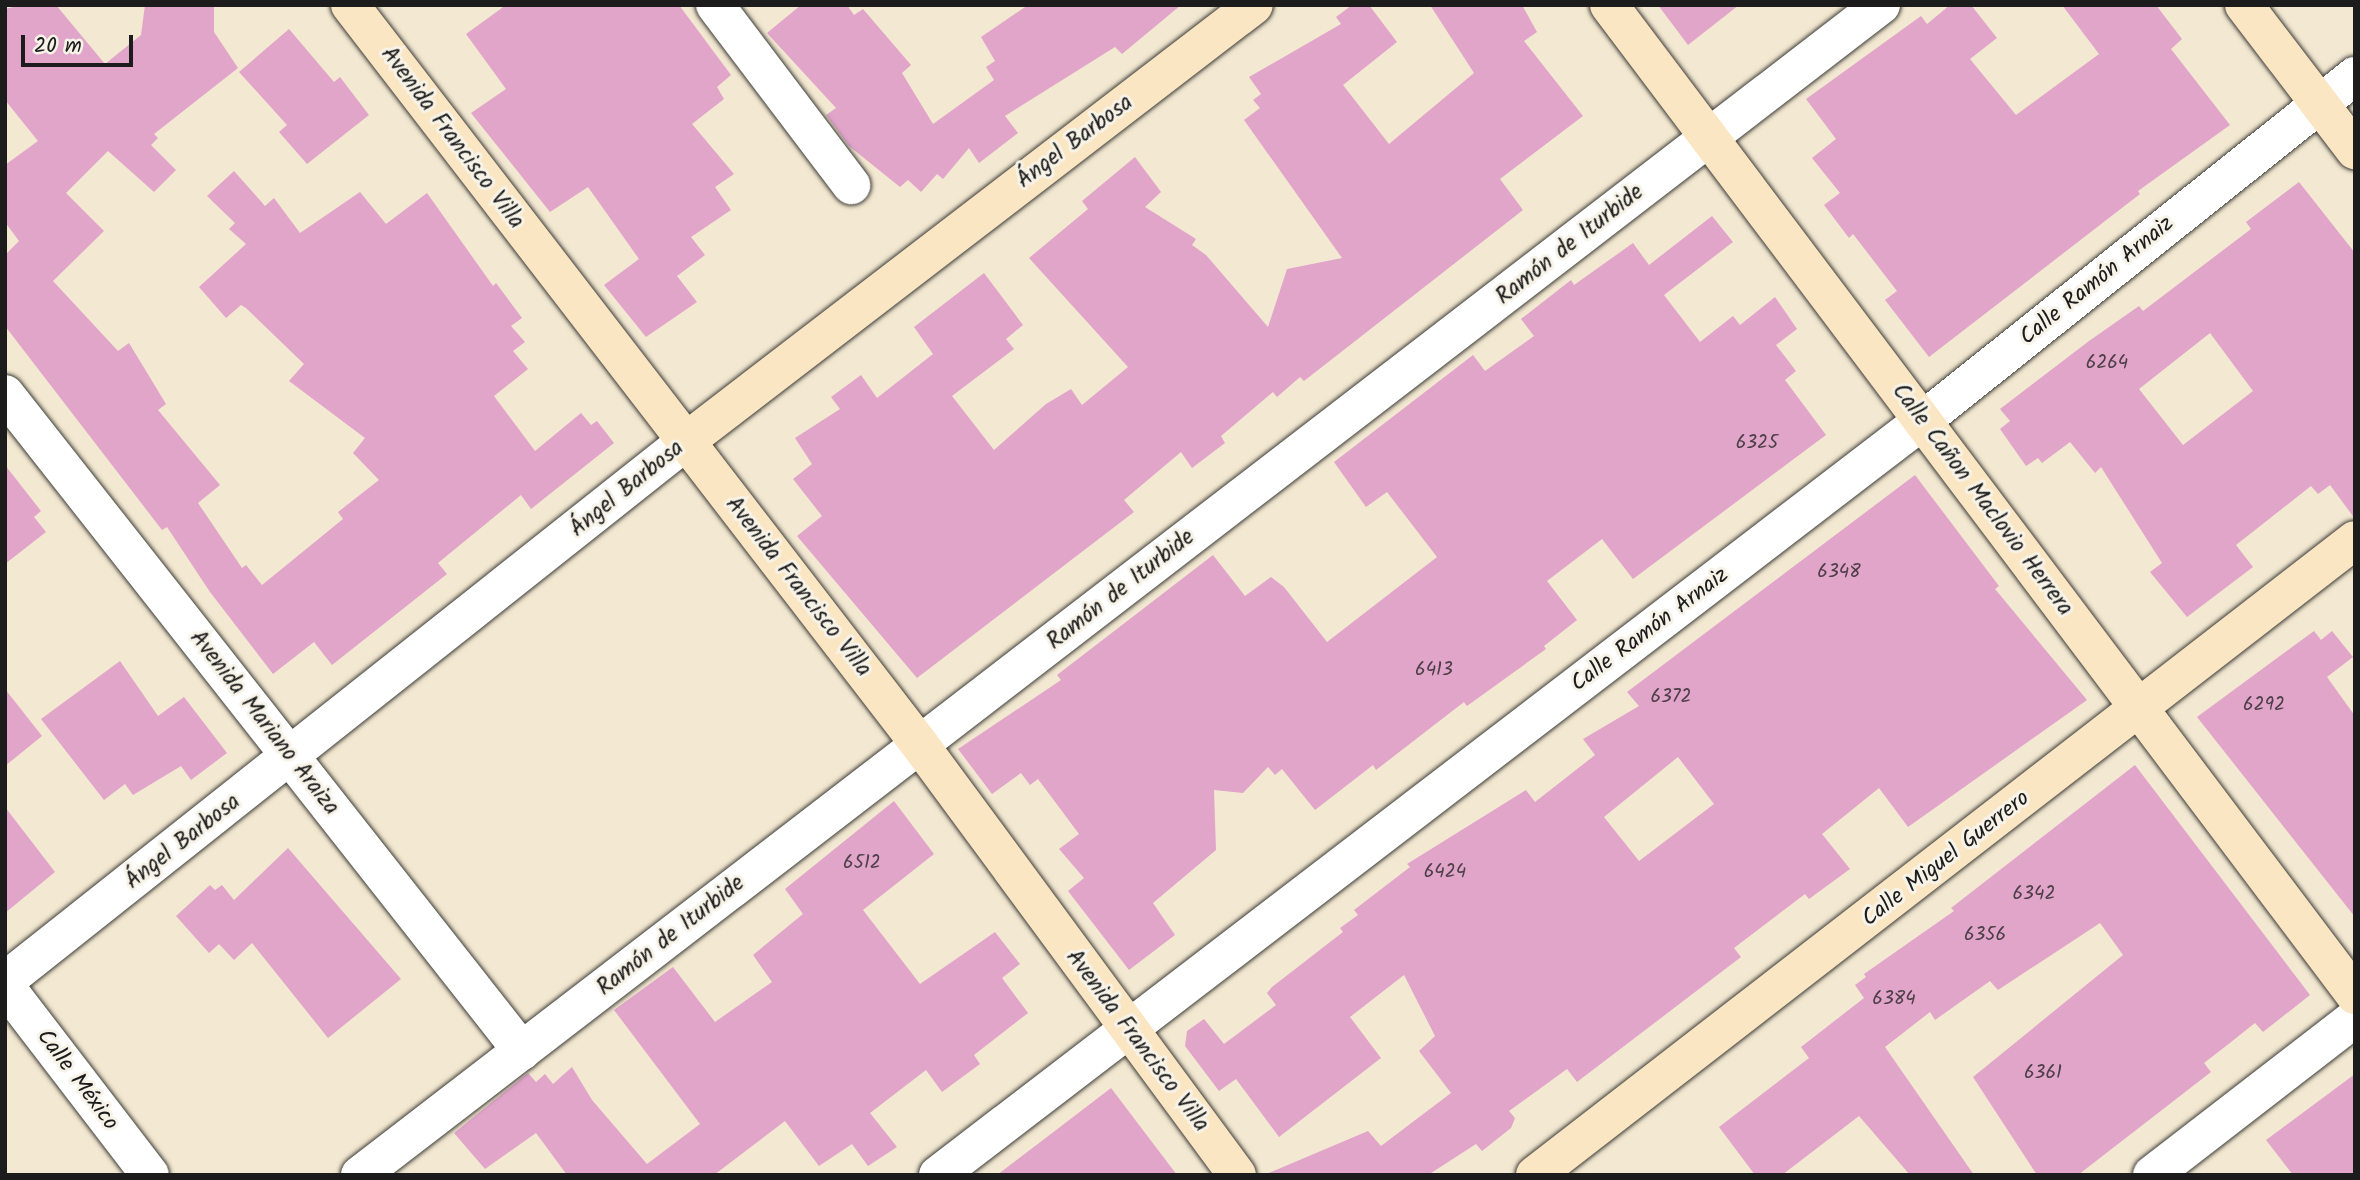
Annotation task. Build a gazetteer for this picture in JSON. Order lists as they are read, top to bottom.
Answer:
{
  "streets": {
    "street": [
      "Avenida Francisco Villa",
      "Ángel Barbosa",
      "Ramón de Iturbide",
      "Calle Ramón Arnaiz",
      "Calle Cañon Maclovio Herrera",
      "Avenida Mariano Araiza",
      "Calle Miguel Guerrero",
      "Calle México"
    ]
  },
  "crossings": [
    ["Avenida Francisco Villa", "Ángel Barbosa"],
    ["Avenida Francisco Villa", "Ramón de Iturbide"],
    ["Avenida Francisco Villa", "Calle Ramón Arnaiz"],
    ["Ángel Barbosa", "Avenida Mariano Araiza"],
    ["Ángel Barbosa", "Calle México"],
    ["Ramón de Iturbide", "Calle Cañon Maclovio Herrera"],
    ["Ramón de Iturbide", "Avenida Mariano Araiza"],
    ["Calle Ramón Arnaiz", "Calle Cañon Maclovio Herrera"],
    ["Calle Cañon Maclovio Herrera", "Calle Miguel Guerrero"]
  ],
  "house_numbers": [
    "6264",
    "6325",
    "6348",
    "6413",
    "6372",
    "6292",
    "6512",
    "6424",
    "6342",
    "6356",
    "6384",
    "6361"
  ],
  "scale_bar": "20 m"
}
